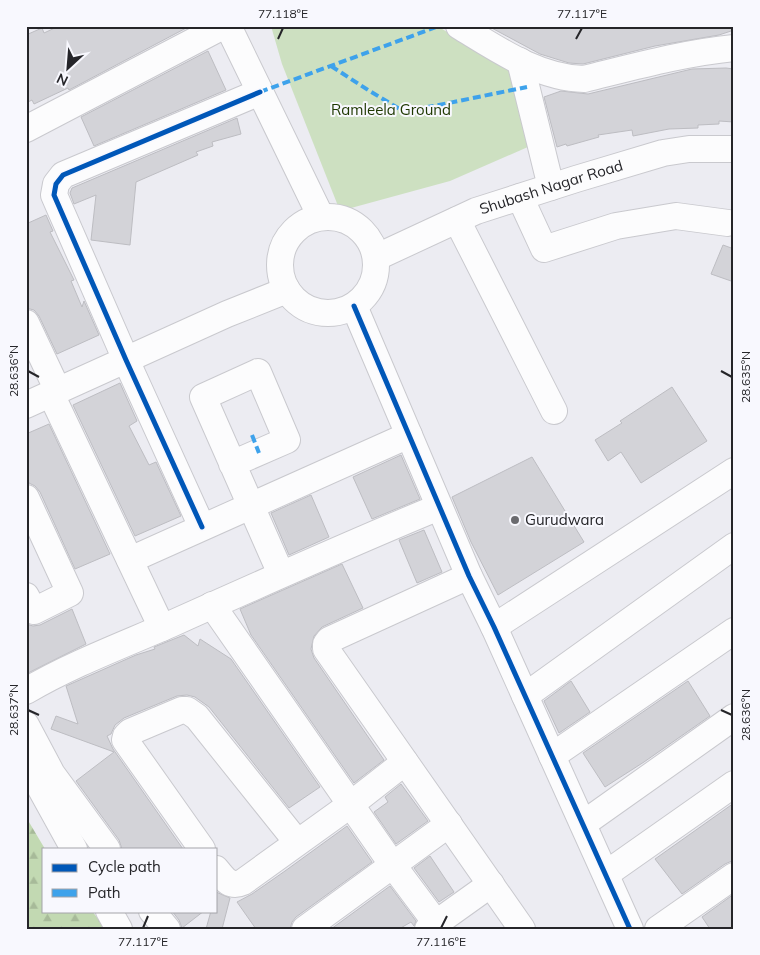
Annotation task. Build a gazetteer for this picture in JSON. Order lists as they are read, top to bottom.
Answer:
{
  "streets": {
    "street": ["Shubash Nagar Road"]
  },
  "parks": ["Ramleela Ground"],
  "places": ["Gurudwara"],
  "legend": ["Cycle path", "Path"],
  "north": "bottom left",
  "coordinates": [
    "77.118°E",
    "77.117°E",
    "28.636°N",
    "28.635°N",
    "28.637°N",
    "77.116°E"
  ]
}
